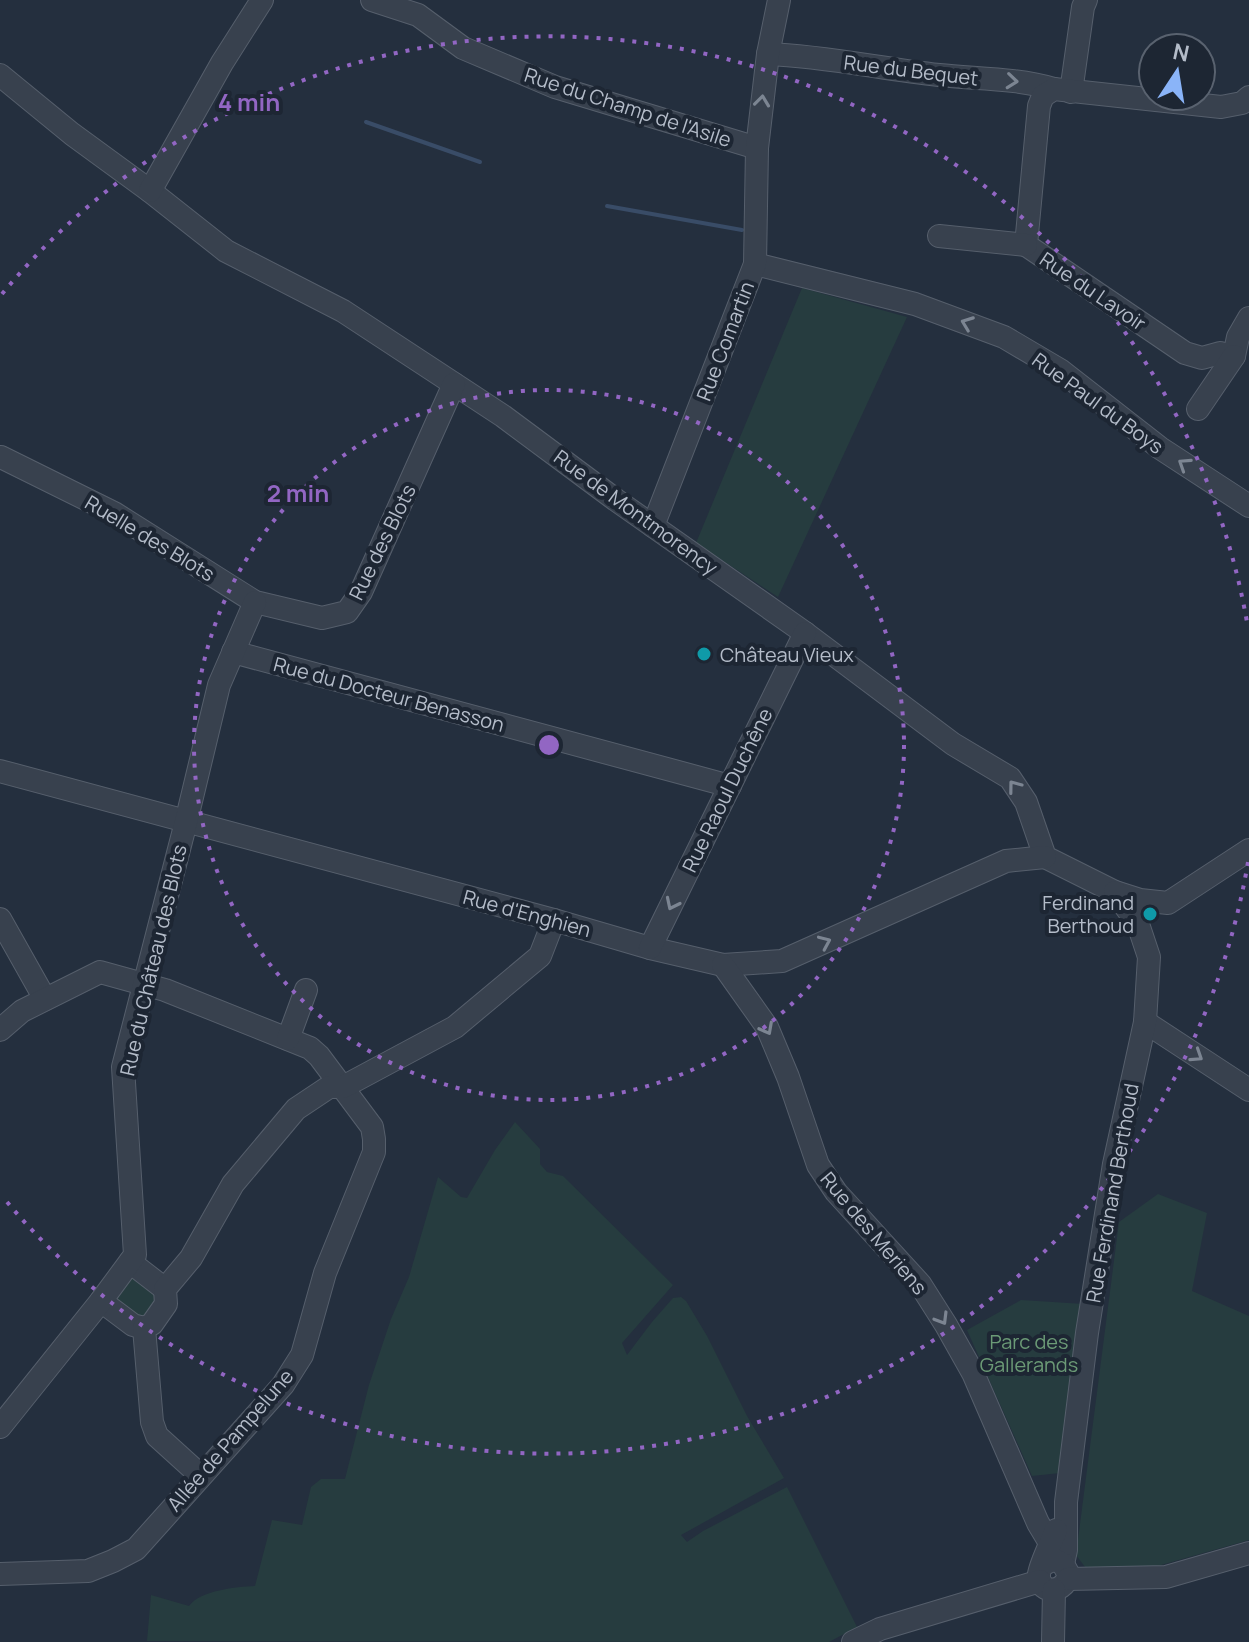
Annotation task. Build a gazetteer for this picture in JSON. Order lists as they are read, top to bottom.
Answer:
{
  "streets": {
    "street": [
      "Rue du Bequet",
      "Rue du Champ de l'Asile",
      "Rue du Lavoir",
      "Rue Comartin",
      "Rue Paul du Boys",
      "Rue de Montmorency",
      "Ruelle des Blots",
      "Rue des Blots",
      "Rue du Docteur Benasson",
      "Rue Raoul Duchêne",
      "Rue d'Enghien",
      "Rue du Château des Blots",
      "Rue Ferdinand Berthoud",
      "Rue des Meriens",
      "Allée de Pampelune"
    ]
  },
  "crossings": [
    ["Rue du Bequet", "Rue du Lavoir"],
    ["Rue du Bequet", "Rue Comartin"],
    ["Rue du Champ de l'Asile", "Rue Comartin"],
    ["Rue Comartin", "Rue Paul du Boys"],
    ["Rue Comartin", "Rue de Montmorency"],
    ["Rue de Montmorency", "Rue des Blots"],
    ["Rue de Montmorency", "Rue Raoul Duchêne"],
    ["Rue de Montmorency", "Rue d'Enghien"],
    ["Ruelle des Blots", "Rue des Blots"],
    ["Ruelle des Blots", "Rue du Château des Blots"],
    ["Rue des Blots", "Rue du Château des Blots"],
    ["Rue du Docteur Benasson", "Rue Raoul Duchêne"],
    ["Rue du Docteur Benasson", "Rue du Château des Blots"],
    ["Rue Raoul Duchêne", "Rue d'Enghien"],
    ["Rue d'Enghien", "Rue du Château des Blots"],
    ["Rue d'Enghien", "Rue des Meriens"],
    ["Rue du Château des Blots", "Allée de Pampelune"],
    ["Rue Ferdinand Berthoud", "Rue des Meriens"]
  ],
  "one_way": [
    "Rue du Bequet",
    "Rue Paul du Boys",
    "Rue Raoul Duchêne",
    "Rue des Meriens"
  ],
  "parks": ["Parc des Gallerands"],
  "places": ["Château Vieux", "Ferdinand Berthoud"],
  "north": "top",
  "rings": ["4 min", "2 min"]
}
